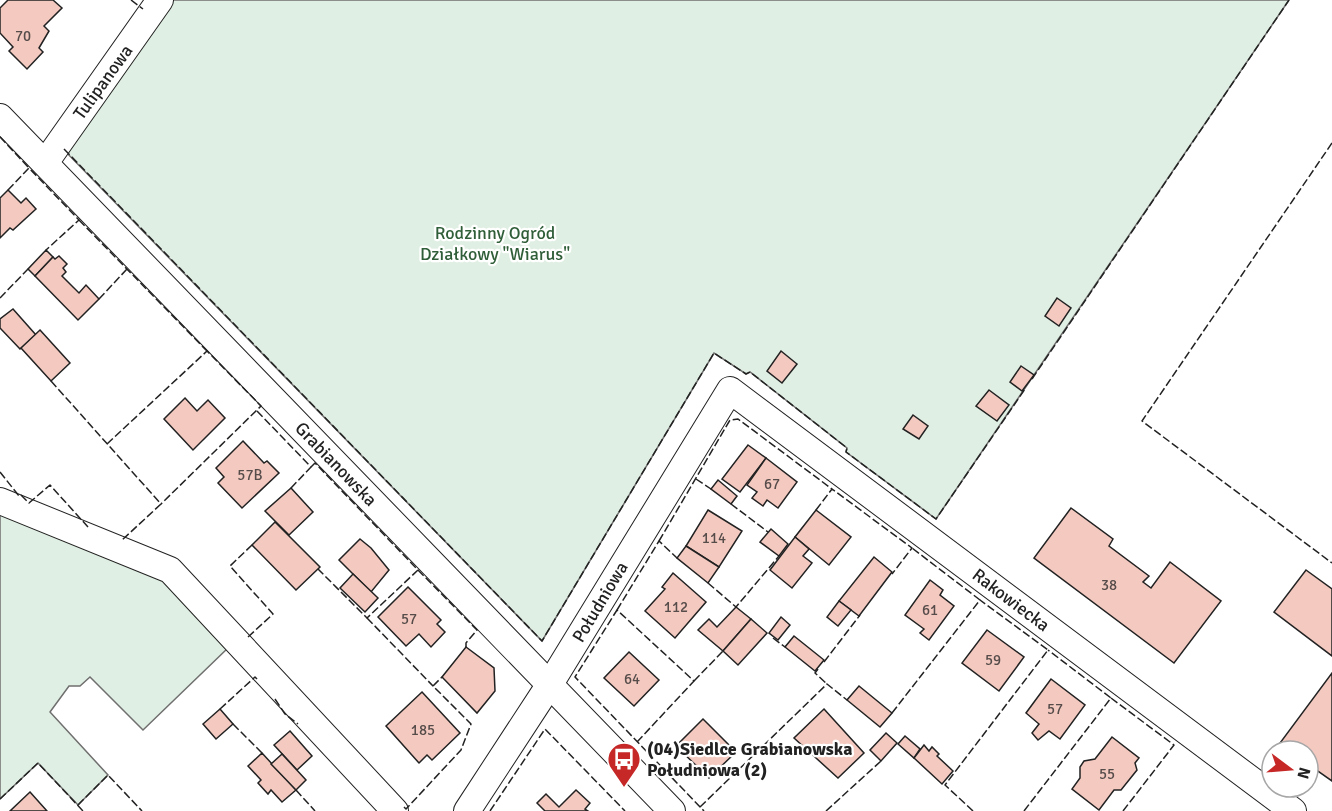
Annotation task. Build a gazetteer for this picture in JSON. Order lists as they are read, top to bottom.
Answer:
{
  "streets": {
    "street": [
      "Tulipanowa",
      "Grabianowska",
      "Rakowiecka",
      "Południowa"
    ]
  },
  "crossings": [
    ["Tulipanowa", "Grabianowska"],
    ["Grabianowska", "Południowa"],
    ["Rakowiecka", "Południowa"]
  ],
  "parks": ["Rodzinny Ogród Działkowy \"Wiarus\""],
  "places": {
    "bus stop": ["(04)Siedlce Grabianowska Południowa (2)"]
  },
  "house_numbers": [
    "70",
    "57B",
    "67",
    "114",
    "38",
    "112",
    "61",
    "57",
    "59",
    "64",
    "57",
    "185",
    "55"
  ],
  "north": "right"
}
